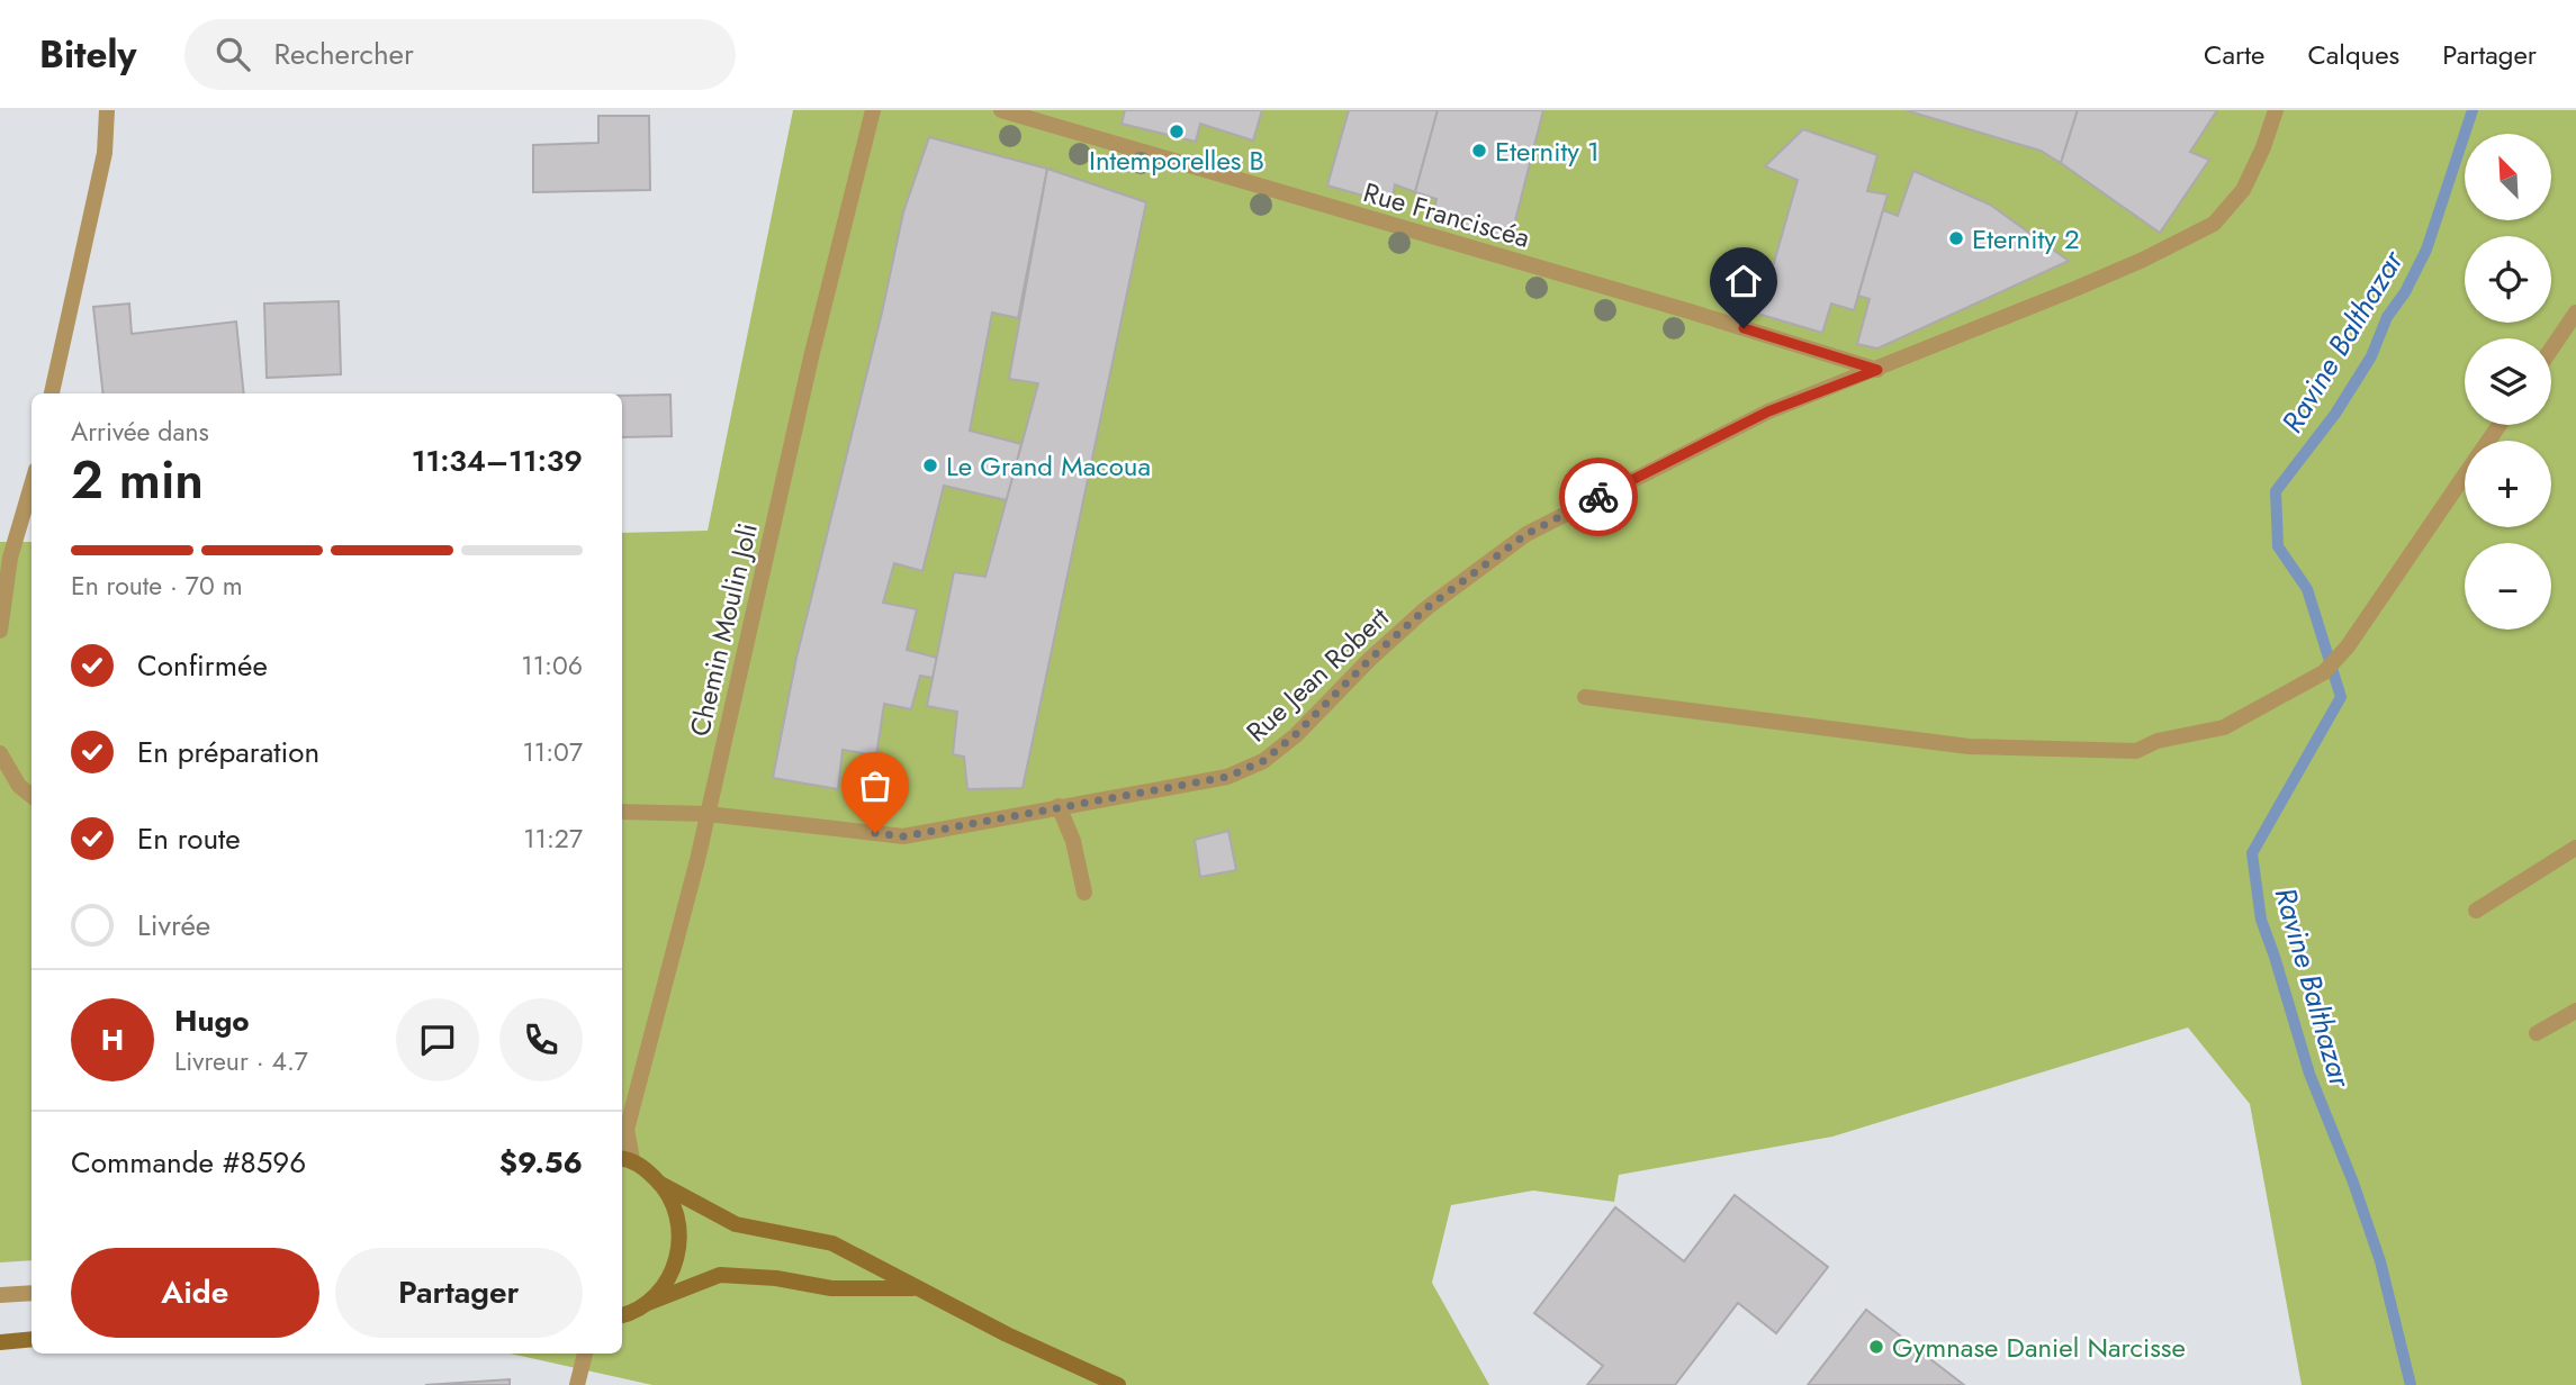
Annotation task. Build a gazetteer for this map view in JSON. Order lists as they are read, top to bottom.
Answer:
{
  "streets": {
    "street": ["Rue Franciscéa", "Chemin Moulin Joli", "Rue Jean Robert"]
  },
  "crossings": [
    ["Rue Franciscéa", "Rue Jean Robert"],
    ["Chemin Moulin Joli", "Rue Jean Robert"]
  ],
  "water": ["Ravine Balthazar"],
  "places": [
    "Intemporelles B",
    "Eternity 1",
    "Eternity 2",
    "Le Grand Macoua",
    "Gymnase Daniel Narcisse"
  ],
  "north": "top left",
  "page": {
    "header": "Bitely",
    "search": "Rechercher",
    "nav": ["Carte", "Calques", "Partager"],
    "map_buttons": ["+", "−"],
    "heading": ["2 min", "Arrivée dans", "11:34–11:39"],
    "panel": [
      "Hugo",
      "Livreur · 4.7",
      "Commande #8596",
      "$9.56"
    ],
    "bar": "En route · 70 m",
    "list": [
      ["Confirmée", "11:06"],
      ["En préparation", "11:07"],
      ["En route", "11:27"],
      "Livrée"
    ],
    "round": "H",
    "buttons": ["Aide", "Partager"]
  }
}
